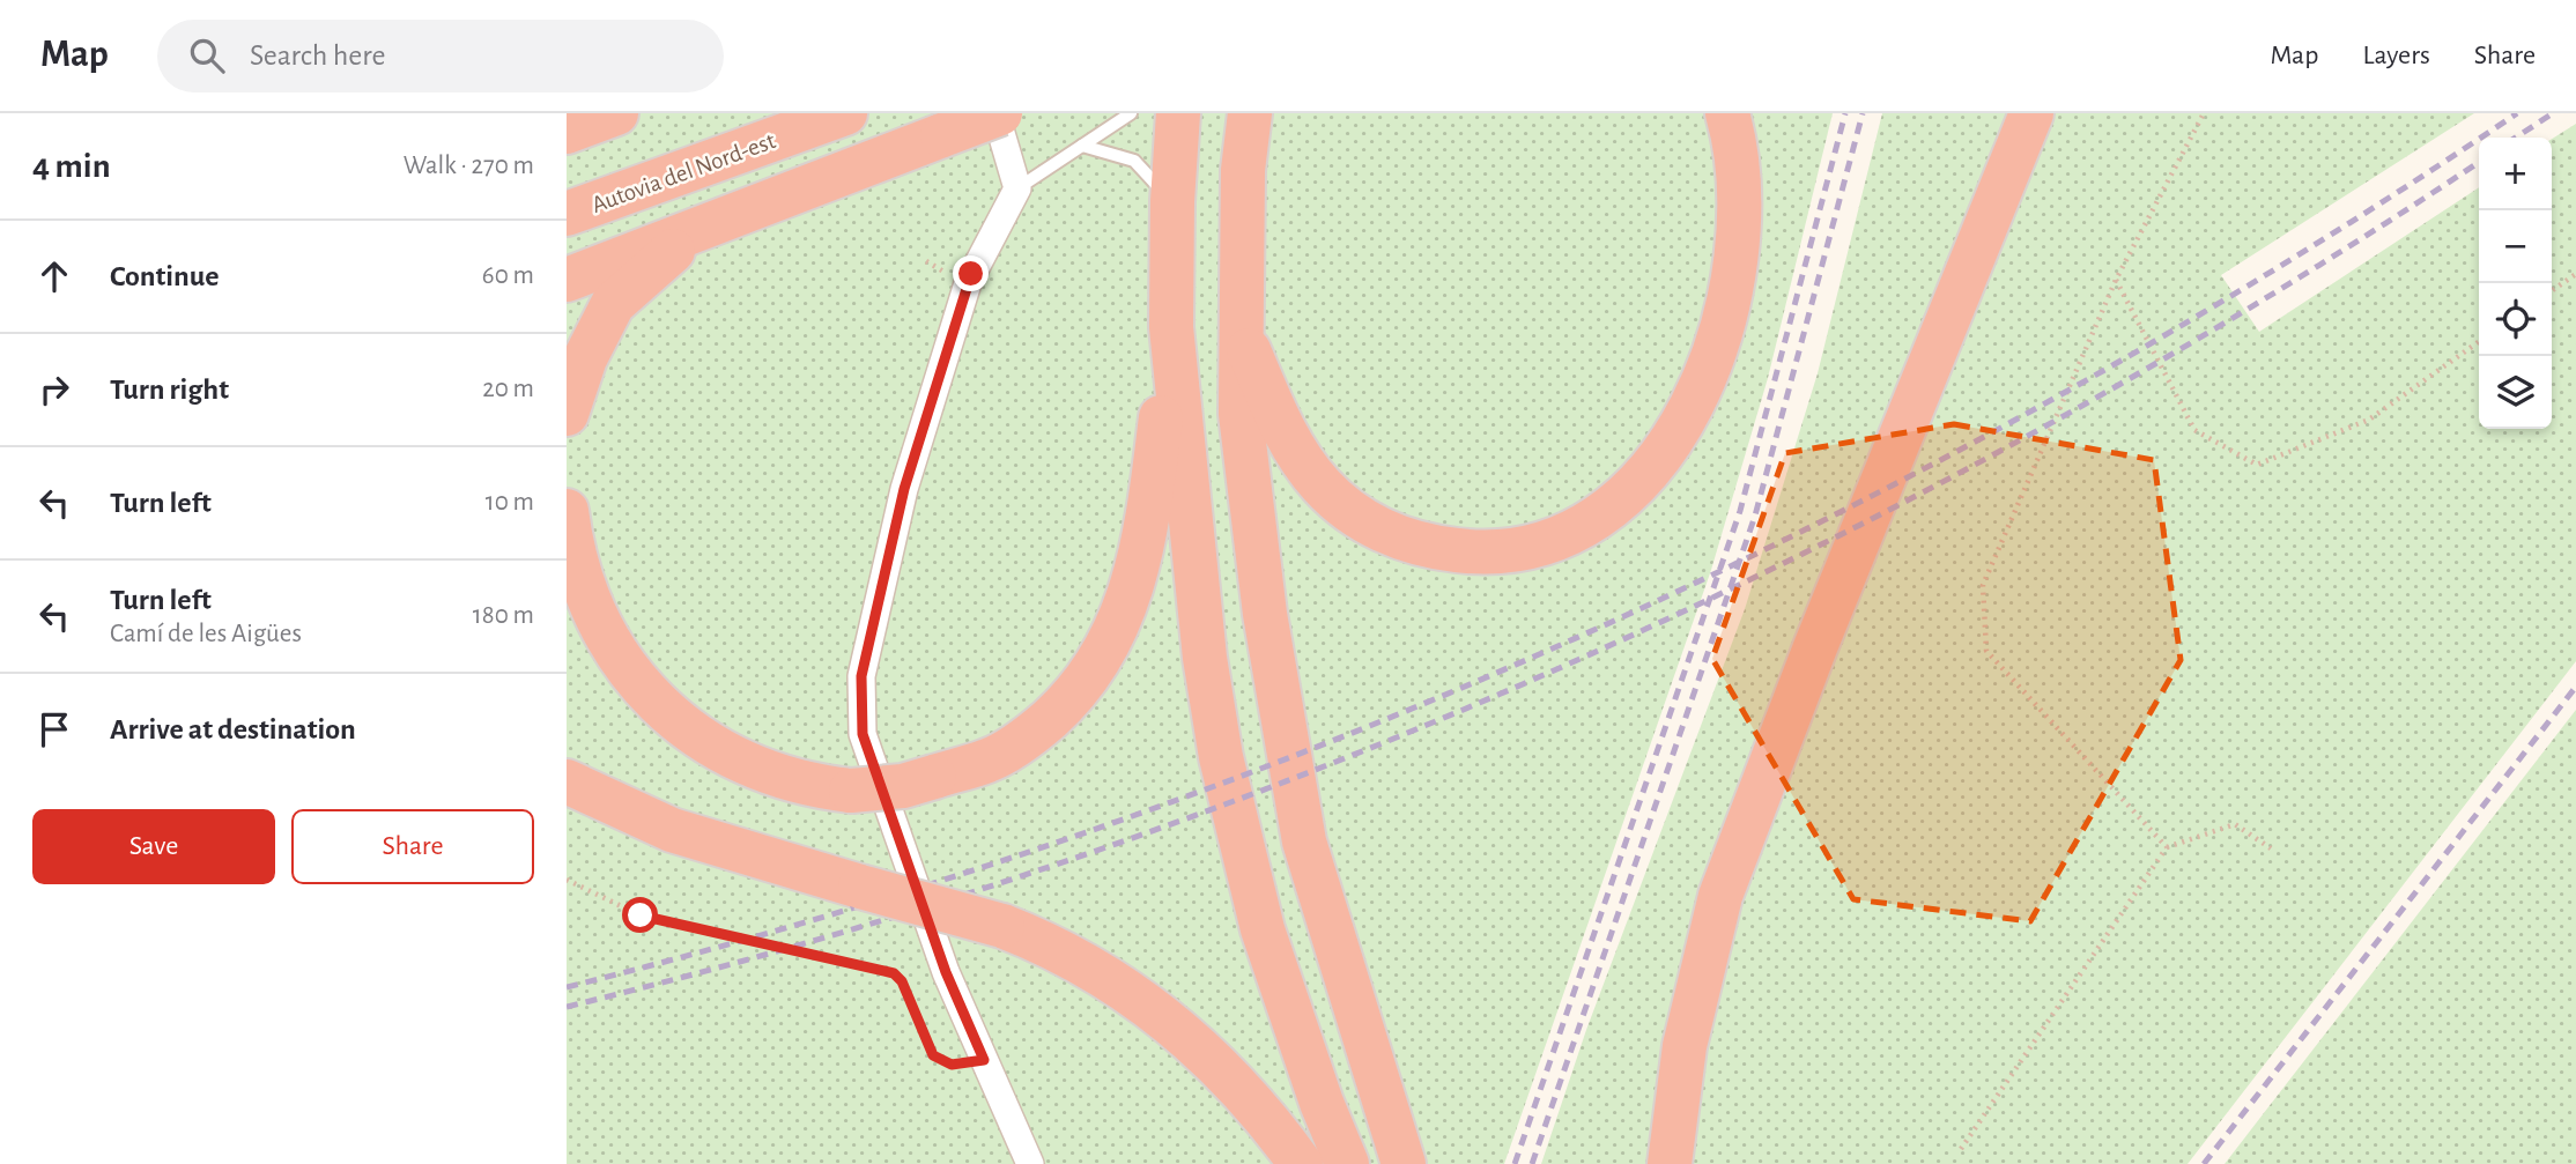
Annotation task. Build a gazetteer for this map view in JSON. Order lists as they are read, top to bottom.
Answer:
{
  "streets": {
    "highway": ["Autovia del Nord-est"]
  },
  "page": {
    "header": "Map",
    "search": "Search here",
    "nav": ["Map", "Layers", "Share"],
    "heading": ["4 min", "Walk · 270 m"],
    "map_buttons": ["+", "−"],
    "list": [
      ["Continue", "60 m"],
      ["Turn right", "20 m"],
      ["Turn left", "10 m"],
      ["Turn left", "Camí de les Aigües", "180 m"],
      "Arrive at destination"
    ],
    "buttons": ["Save", "Share"]
  }
}
